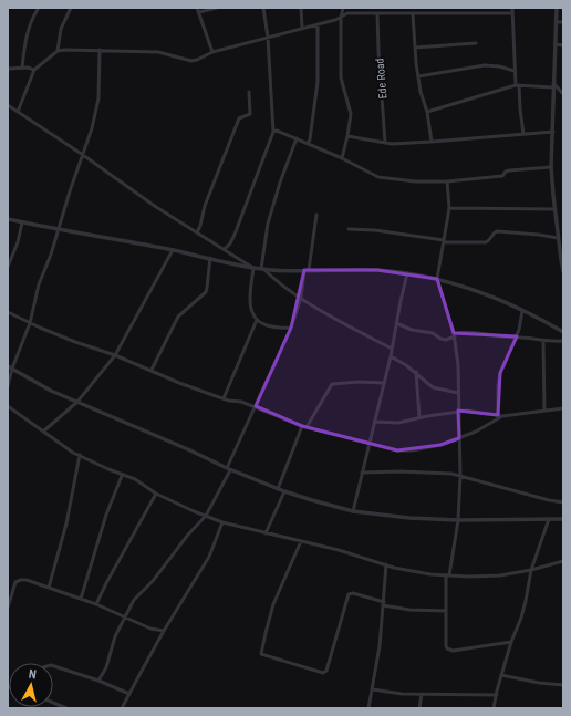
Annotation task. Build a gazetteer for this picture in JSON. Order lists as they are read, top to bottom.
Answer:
{
  "streets": {
    "street": ["Ede Road"]
  },
  "north": "top"
}
